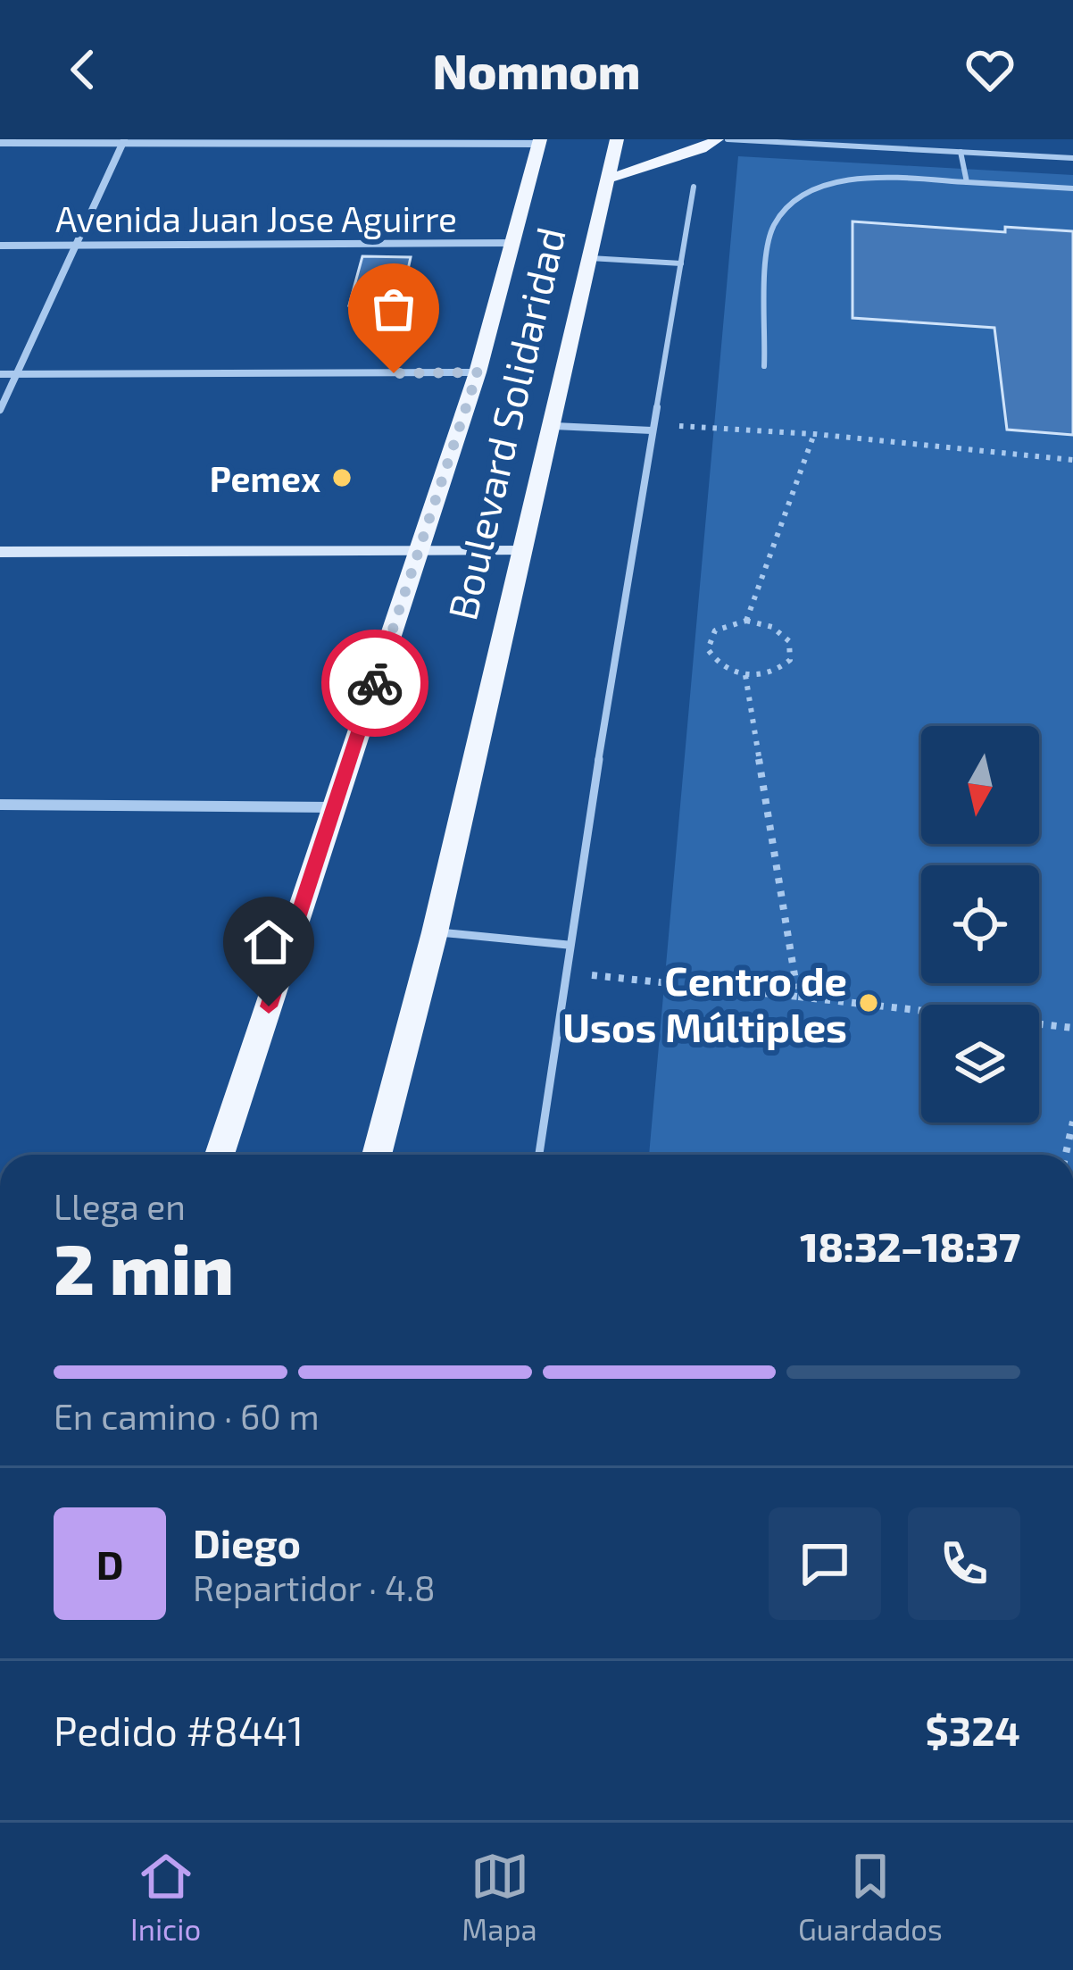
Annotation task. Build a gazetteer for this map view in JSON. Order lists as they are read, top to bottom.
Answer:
{
  "streets": {
    "main road": ["Boulevard Solidaridad"],
    "street": ["Avenida Juan Jose Aguirre"]
  },
  "crossings": [
    ["Avenida Juan Jose Aguirre", "Boulevard Solidaridad"]
  ],
  "places": ["Pemex", "Centro de Usos Múltiples"],
  "north": "bottom",
  "page": {
    "header": "Nomnom",
    "heading": ["2 min", "Llega en", "18:32–18:37"],
    "panel": [
      "Diego",
      "Repartidor · 4.8",
      "Pedido #8441",
      "$324"
    ],
    "bar": "En camino · 60 m",
    "round": "D",
    "tabs": ["Inicio", "Mapa", "Guardados"]
  }
}
